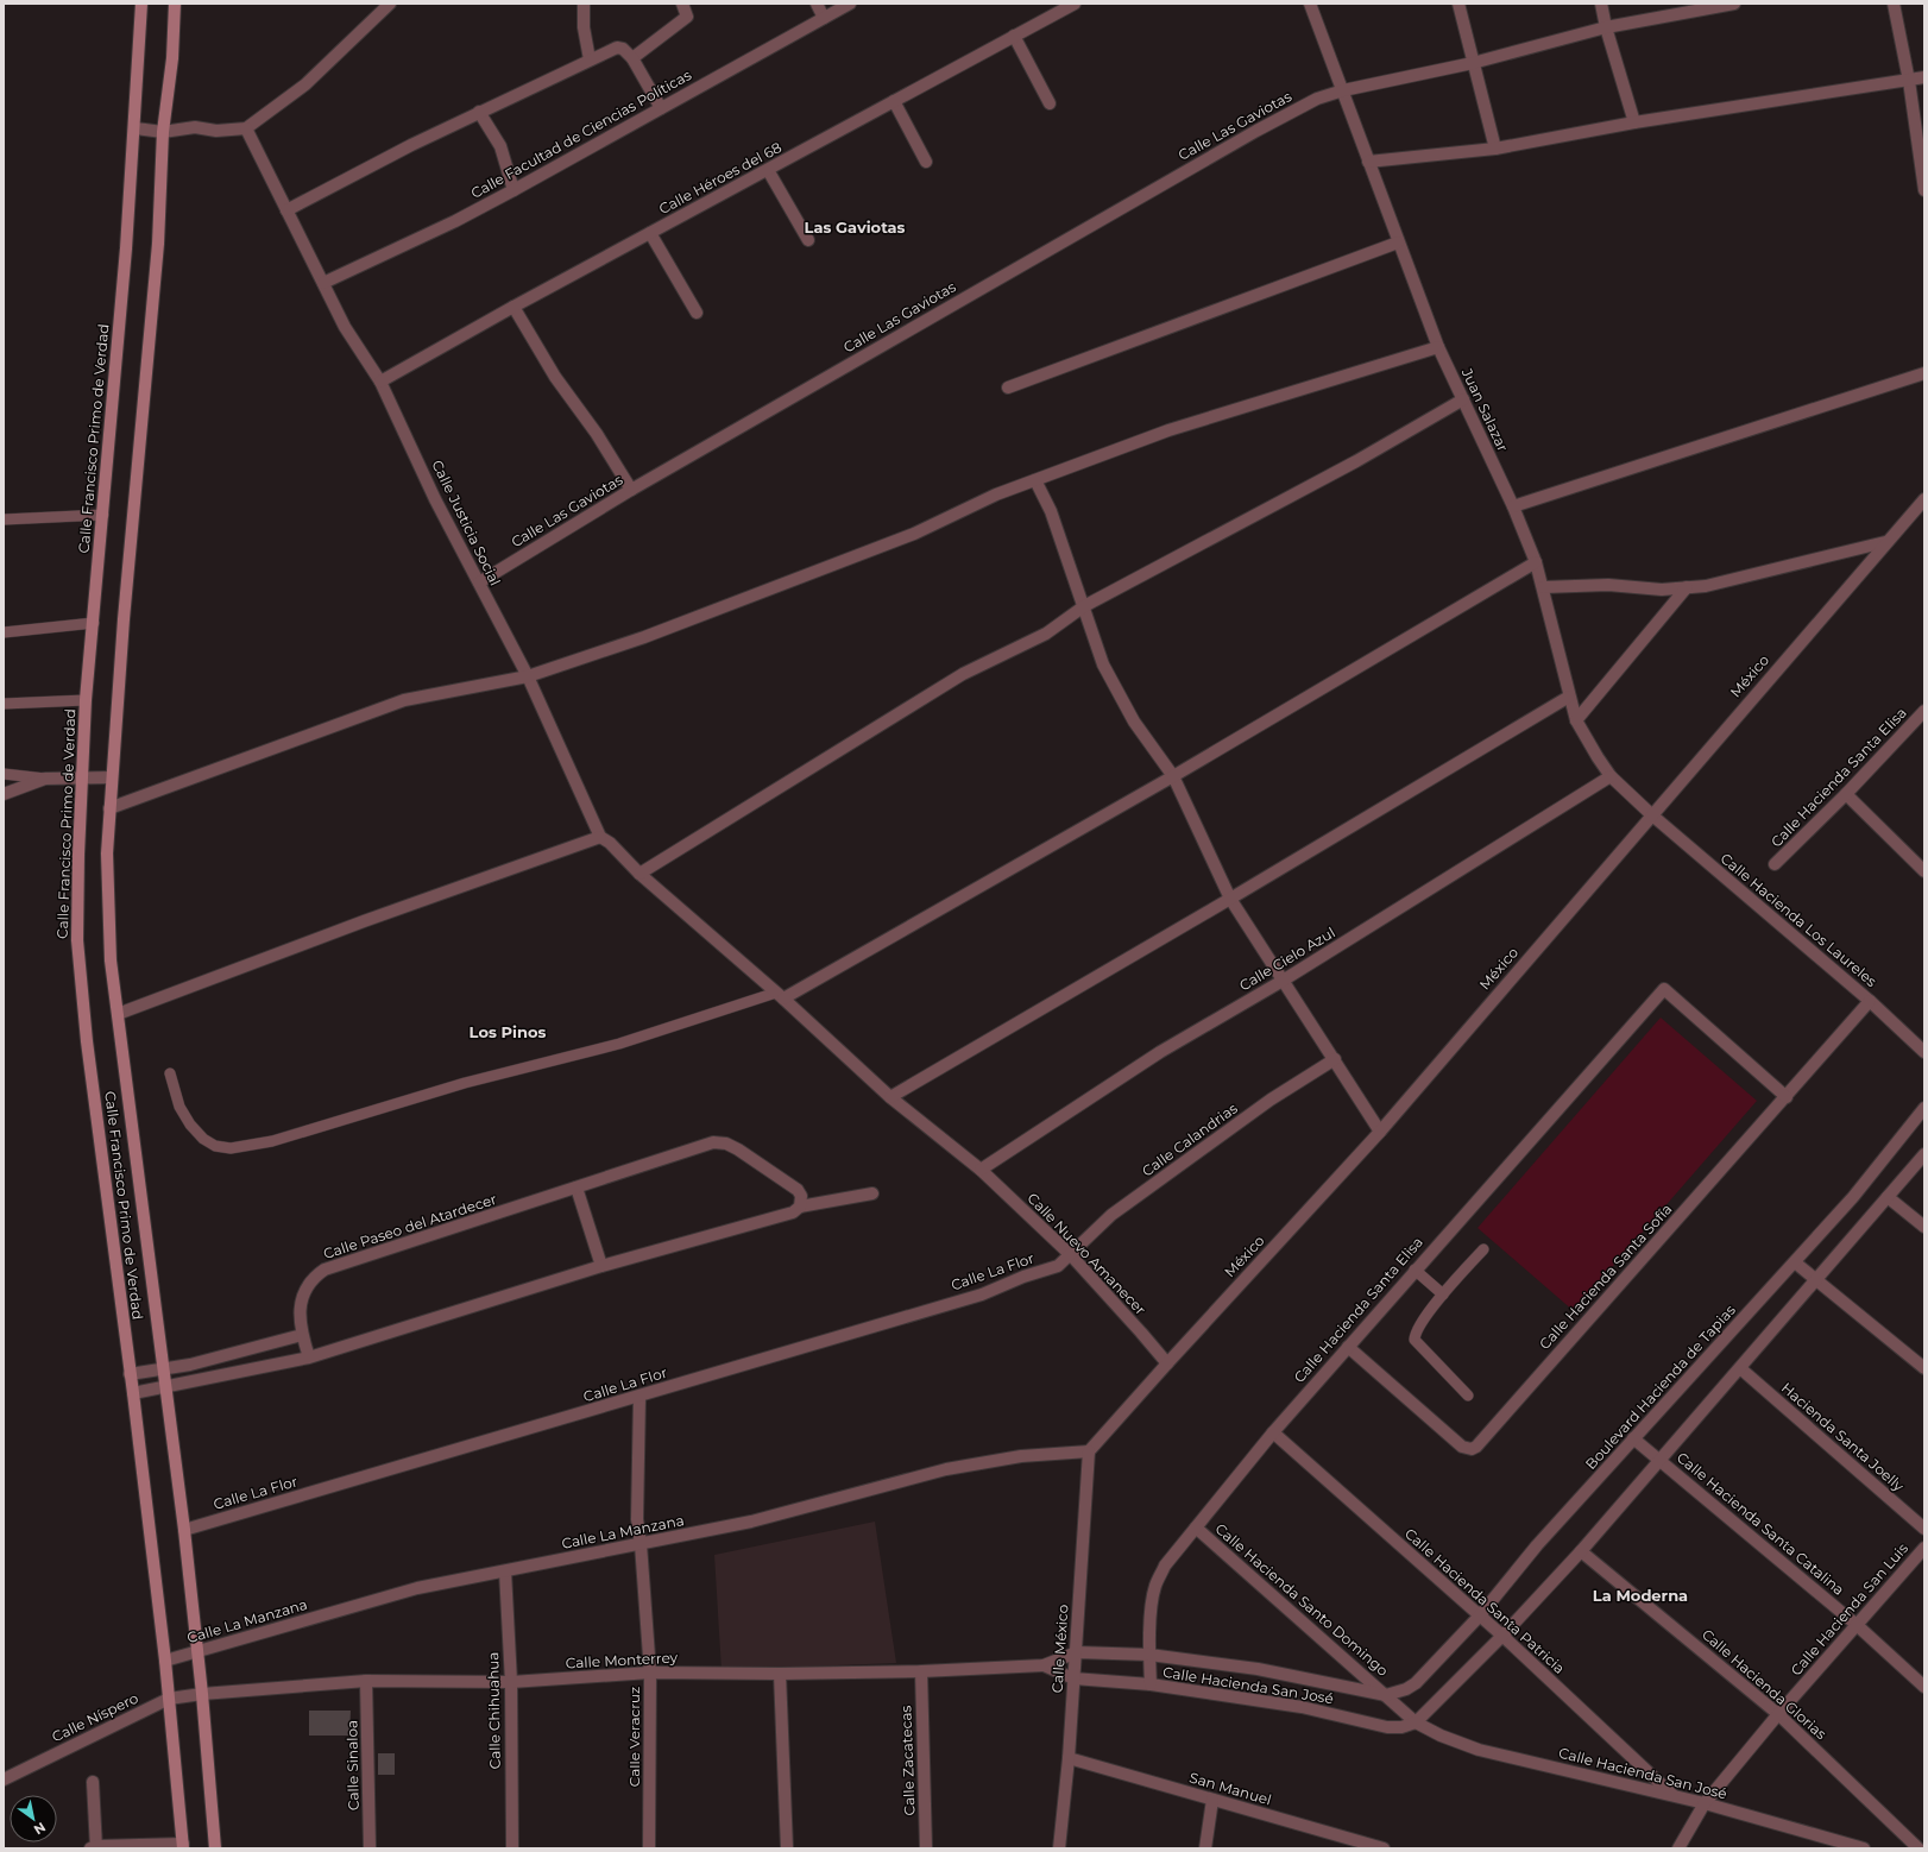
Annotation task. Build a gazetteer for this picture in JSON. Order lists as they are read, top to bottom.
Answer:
{
  "streets": {
    "main road": ["Calle Francisco Primo de Verdad"],
    "street": [
      "Calle Las Gaviotas",
      "Calle Facultad de Ciencias Políticas",
      "Calle Héroes del 68",
      "Juan Salazar",
      "Calle Justicia Social",
      "México",
      "Calle Hacienda Santa Elisa",
      "Calle Hacienda Los Laureles",
      "Calle Cielo Azul",
      "Calle Calandrias",
      "Calle Paseo del Atardecer",
      "Calle Nuevo Amanecer",
      "Calle La Flor",
      "Calle Hacienda Santa Sofía",
      "Boulevard Hacienda de Tapias",
      "Hacienda Santa Joelly",
      "Calle Hacienda Santa Catalina",
      "Calle La Manzana",
      "Calle Hacienda Santo Domingo",
      "Calle Hacienda Santa Patricia",
      "Calle Hacienda San Luis",
      "Calle México",
      "Calle Monterrey",
      "Calle Hacienda Glorias",
      "Calle Hacienda San José",
      "Calle Chihuahua",
      "Calle Níspero",
      "Calle Veracruz",
      "Calle Zacatecas",
      "Calle Sinaloa",
      "San Manuel"
    ]
  },
  "crossings": [
    ["Calle Las Gaviotas", "Juan Salazar"],
    ["Calle Las Gaviotas", "Calle Justicia Social"],
    ["Calle Facultad de Ciencias Políticas", "Calle Justicia Social"],
    ["Calle Héroes del 68", "Calle Justicia Social"],
    ["Juan Salazar", "México"],
    ["Juan Salazar", "Calle Hacienda Los Laureles"],
    ["Juan Salazar", "Calle Cielo Azul"],
    ["Calle Francisco Primo de Verdad", "Calle La Flor"],
    ["Calle Francisco Primo de Verdad", "Calle La Manzana"],
    ["Calle Francisco Primo de Verdad", "Calle Monterrey"],
    ["Calle Francisco Primo de Verdad", "Calle Níspero"],
    ["Calle Justicia Social", "Calle Nuevo Amanecer"],
    ["México", "Calle Hacienda Los Laureles"],
    ["México", "Calle Nuevo Amanecer"],
    ["México", "Calle La Manzana"],
    ["México", "Calle México"],
    ["Calle Hacienda Santa Elisa", "Calle Hacienda Santa Sofía"],
    ["Calle Hacienda Santa Elisa", "Calle Hacienda Santo Domingo"],
    ["Calle Hacienda Santa Elisa", "Calle Hacienda Santa Patricia"],
    ["Calle Hacienda Santa Elisa", "Calle Hacienda San José"],
    ["Calle Hacienda Los Laureles", "Calle Hacienda Santa Sofía"],
    ["Calle Cielo Azul", "Calle Nuevo Amanecer"],
    ["Calle Calandrias", "Calle Nuevo Amanecer"],
    ["Calle Calandrias", "Calle La Flor"],
    ["Calle Nuevo Amanecer", "Calle La Flor"],
    ["Calle La Flor", "Calle Veracruz"],
    ["Boulevard Hacienda de Tapias", "Calle Hacienda Santa Catalina"],
    ["Boulevard Hacienda de Tapias", "Calle Hacienda Santa Patricia"],
    ["Boulevard Hacienda de Tapias", "Calle Hacienda San José"],
    ["Calle Hacienda Santa Catalina", "Calle Hacienda San Luis"],
    ["Calle La Manzana", "Calle México"],
    ["Calle La Manzana", "Calle Chihuahua"],
    ["Calle La Manzana", "Calle Veracruz"],
    ["Calle Hacienda Santo Domingo", "Calle Hacienda San José"],
    ["Calle Hacienda Santa Patricia", "Calle Hacienda San José"],
    ["Calle Hacienda San Luis", "Calle Hacienda Glorias"],
    ["Calle Hacienda San Luis", "Calle Hacienda San José"],
    ["Calle México", "Calle Monterrey"],
    ["Calle México", "Calle Hacienda San José"],
    ["Calle México", "San Manuel"],
    ["Calle Monterrey", "Calle Hacienda San José"],
    ["Calle Monterrey", "Calle Chihuahua"],
    ["Calle Monterrey", "Calle Níspero"],
    ["Calle Monterrey", "Calle Veracruz"],
    ["Calle Monterrey", "Calle Zacatecas"],
    ["Calle Monterrey", "Calle Sinaloa"]
  ],
  "districts": ["Las Gaviotas", "Los Pinos", "La Moderna"],
  "north": "bottom right"
}
